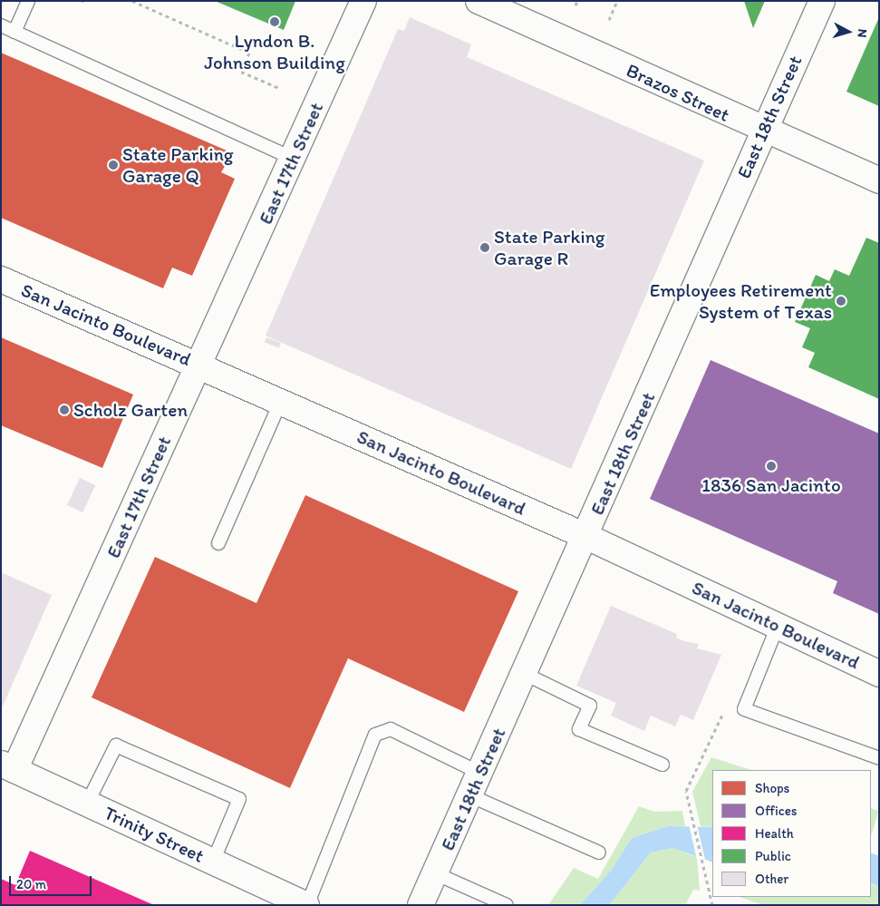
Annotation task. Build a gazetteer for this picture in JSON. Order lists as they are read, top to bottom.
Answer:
{
  "streets": {
    "street": [
      "Brazos Street",
      "East 18th Street",
      "East 17th Street",
      "San Jacinto Boulevard",
      "Trinity Street"
    ]
  },
  "crossings": [
    ["Brazos Street", "East 18th Street"],
    ["East 18th Street", "San Jacinto Boulevard"],
    ["East 17th Street", "San Jacinto Boulevard"],
    ["East 17th Street", "Trinity Street"]
  ],
  "places": [
    "Lyndon B. Johnson Building",
    "State Parking Garage Q",
    "State Parking Garage R",
    "Employees Retirement System of Texas",
    "Scholz Garten",
    "1836 San Jacinto"
  ],
  "legend": [
    "Shops",
    "Offices",
    "Health",
    "Public",
    "Other"
  ],
  "scale_bar": "20 m",
  "north": "right"
}
